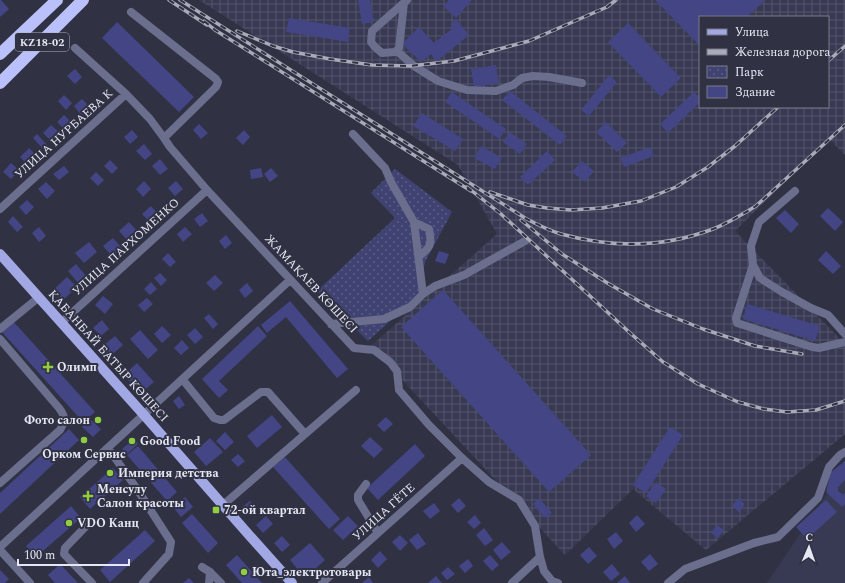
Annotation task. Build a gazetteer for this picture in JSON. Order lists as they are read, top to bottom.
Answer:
{
  "streets": {
    "highway": ["KZ18-02"],
    "main road": ["ҚАБАНБАЙ БАТЫР КӨШЕСІ"],
    "street": [
      "УЛИЦА НУРБАЕВА К",
      "УЛИЦА ПАРХОМЕНКО",
      "ЖАМАҚАЕВ КӨШЕСІ",
      "УЛИЦА ГЁТЕ"
    ]
  },
  "crossings": [
    ["УЛИЦА НУРБАЕВА К", "ЖАМАҚАЕВ КӨШЕСІ"],
    ["УЛИЦА ПАРХОМЕНКО", "ЖАМАҚАЕВ КӨШЕСІ"],
    ["УЛИЦА ПАРХОМЕНКО", "ҚАБАНБАЙ БАТЫР КӨШЕСІ"],
    ["ЖАМАҚАЕВ КӨШЕСІ", "УЛИЦА ГЁТЕ"]
  ],
  "places": {
    "health": ["Олимп", "Менсулу Салон красоты"],
    "other": [
      "Фото салон",
      "Орком Сервис",
      "Good Food",
      "Империя детства",
      "VDO Канц",
      "Юта_электротовары"
    ],
    "transit": ["72-ой квартал"]
  },
  "legend": [
    "Улица",
    "Железная дорога",
    "Парк",
    "Здание"
  ],
  "scale_bar": "100 m",
  "north": "top"
}
